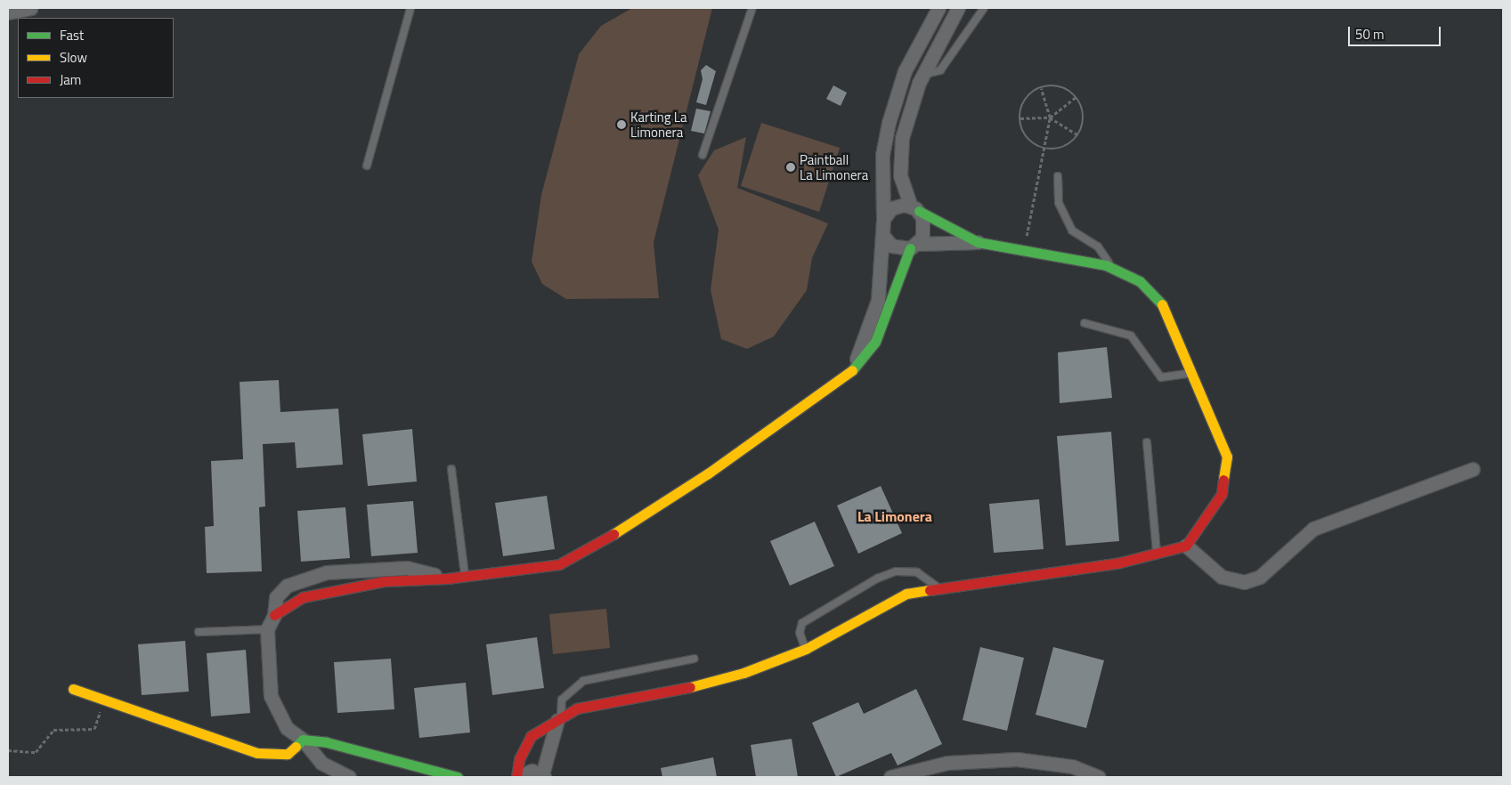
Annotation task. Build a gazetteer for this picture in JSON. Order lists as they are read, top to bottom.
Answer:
{
  "districts": ["La Limonera"],
  "places": ["Karting La Limonera", "Paintball La Limonera"],
  "legend": ["Fast", "Slow", "Jam"],
  "scale_bar": "50 m"
}
